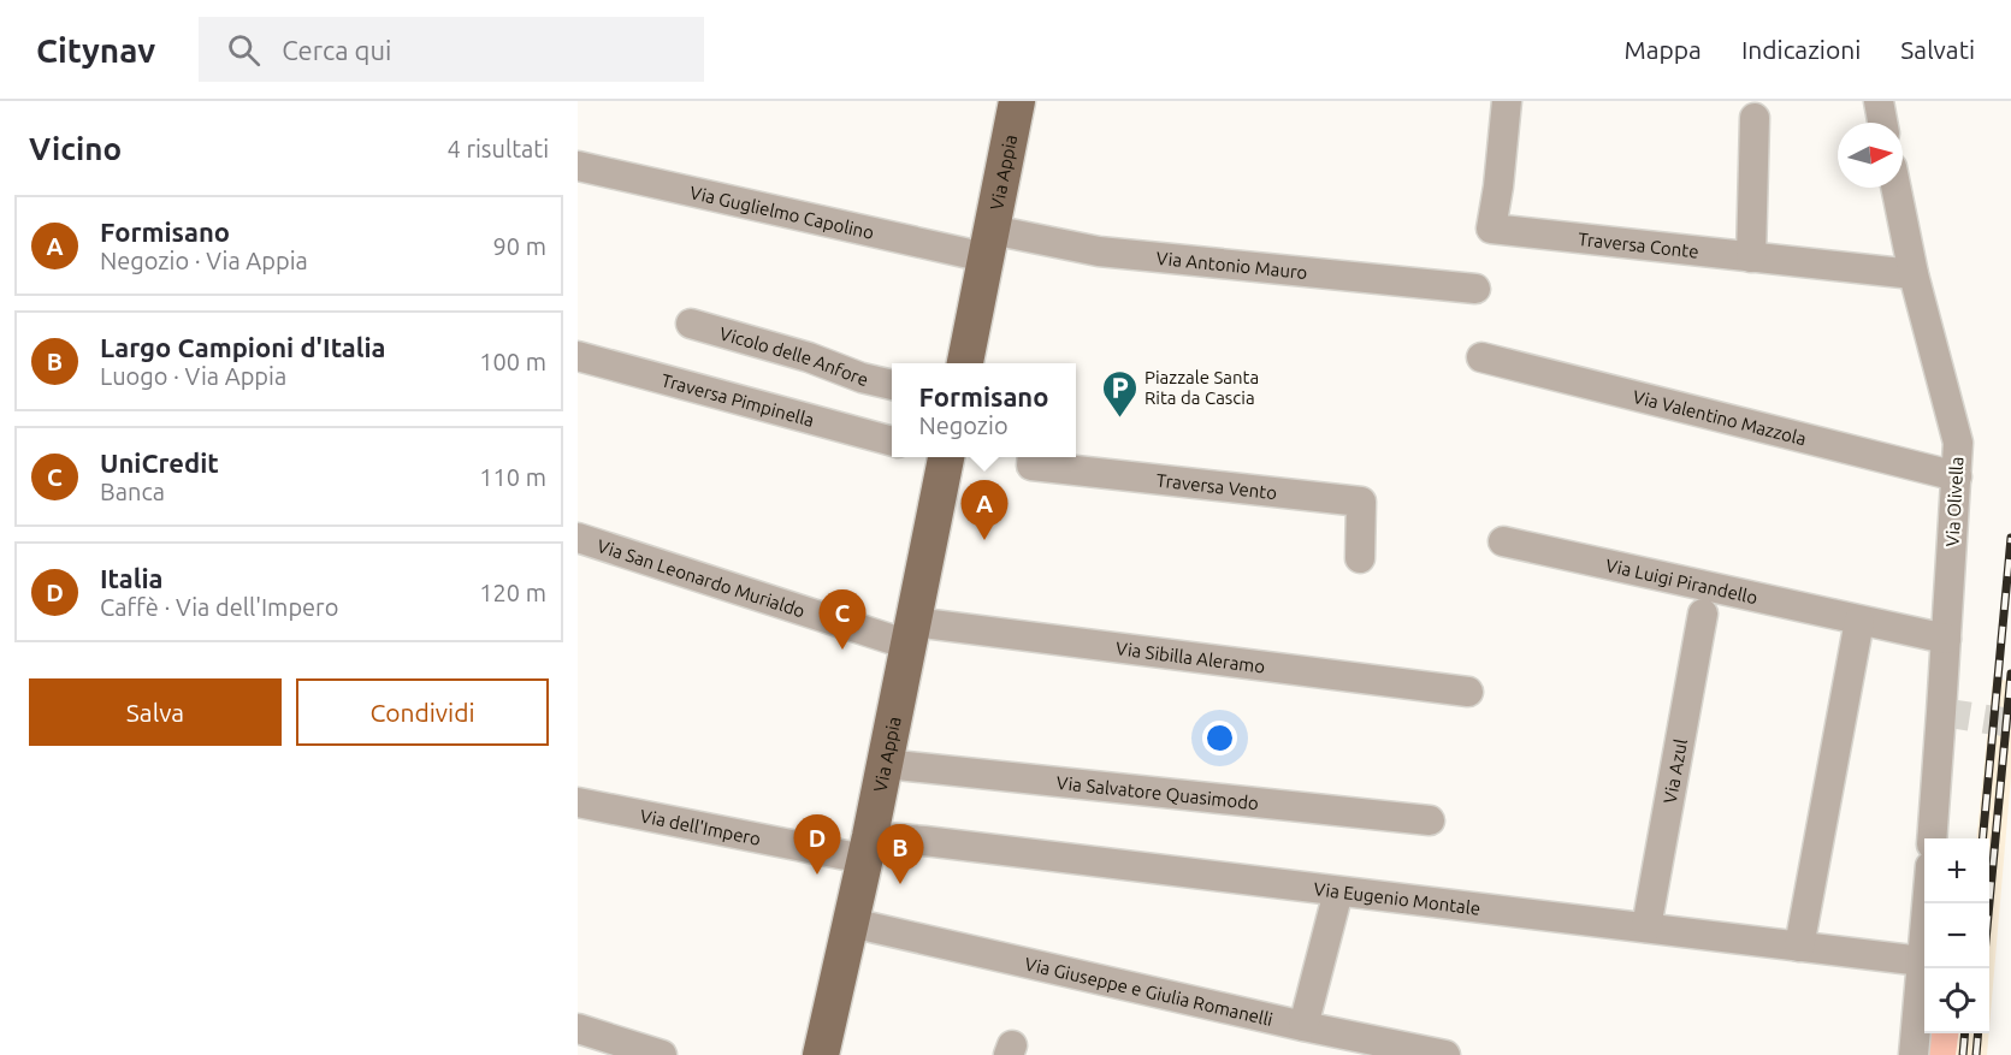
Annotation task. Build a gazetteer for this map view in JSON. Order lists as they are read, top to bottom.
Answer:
{
  "streets": {
    "main road": ["Via Appia"],
    "street": [
      "Via Guglielmo Capolino",
      "Traversa Conte",
      "Via Antonio Mauro",
      "Vicolo delle Anfore",
      "Traversa Pimpinella",
      "Via Valentino Mazzola",
      "Traversa Vento",
      "Via Olivella",
      "Via San Leonardo Murialdo",
      "Via Luigi Pirandello",
      "Via Sibilla Aleramo",
      "Via Azul",
      "Via Salvatore Quasimodo",
      "Via dell'Impero",
      "Via Eugenio Montale",
      "Via Giuseppe e Giulia Romanelli"
    ]
  },
  "crossings": [
    ["Via Appia", "Via Guglielmo Capolino"],
    ["Via Appia", "Via Antonio Mauro"],
    ["Via Appia", "Via San Leonardo Murialdo"],
    ["Via Appia", "Via Sibilla Aleramo"],
    ["Via Appia", "Via Salvatore Quasimodo"],
    ["Via Appia", "Via dell'Impero"],
    ["Via Appia", "Via Eugenio Montale"],
    ["Via Appia", "Via Giuseppe e Giulia Romanelli"],
    ["Via Guglielmo Capolino", "Via Antonio Mauro"],
    ["Traversa Conte", "Via Olivella"],
    ["Via Valentino Mazzola", "Via Olivella"],
    ["Via Olivella", "Via Luigi Pirandello"],
    ["Via San Leonardo Murialdo", "Via Sibilla Aleramo"],
    ["Via Azul", "Via Eugenio Montale"],
    ["Via dell'Impero", "Via Eugenio Montale"]
  ],
  "places": {
    "parking": ["Piazzale Santa Rita da Cascia"]
  },
  "north": "right",
  "page": {
    "header": "Citynav",
    "search": "Cerca qui",
    "nav": ["Mappa", "Indicazioni", "Salvati"],
    "heading": ["Vicino", "4 risultati"],
    "list": [
      {
        "mark": "A",
        "name": "Formisano",
        "note": "Negozio · Via Appia",
        "value": "90 m"
      },
      {
        "mark": "B",
        "name": "Largo Campioni d'Italia",
        "note": "Luogo · Via Appia",
        "value": "100 m"
      },
      {
        "mark": "C",
        "name": "UniCredit",
        "note": "Banca",
        "value": "110 m"
      },
      {
        "mark": "D",
        "name": "Italia",
        "note": "Caffè · Via dell'Impero",
        "value": "120 m"
      }
    ],
    "popup": ["Formisano", "Negozio"],
    "pins": [
      "A",
      "C",
      "D",
      "B"
    ],
    "buttons": ["Salva", "Condividi"],
    "map_buttons": ["+", "−"]
  }
}
